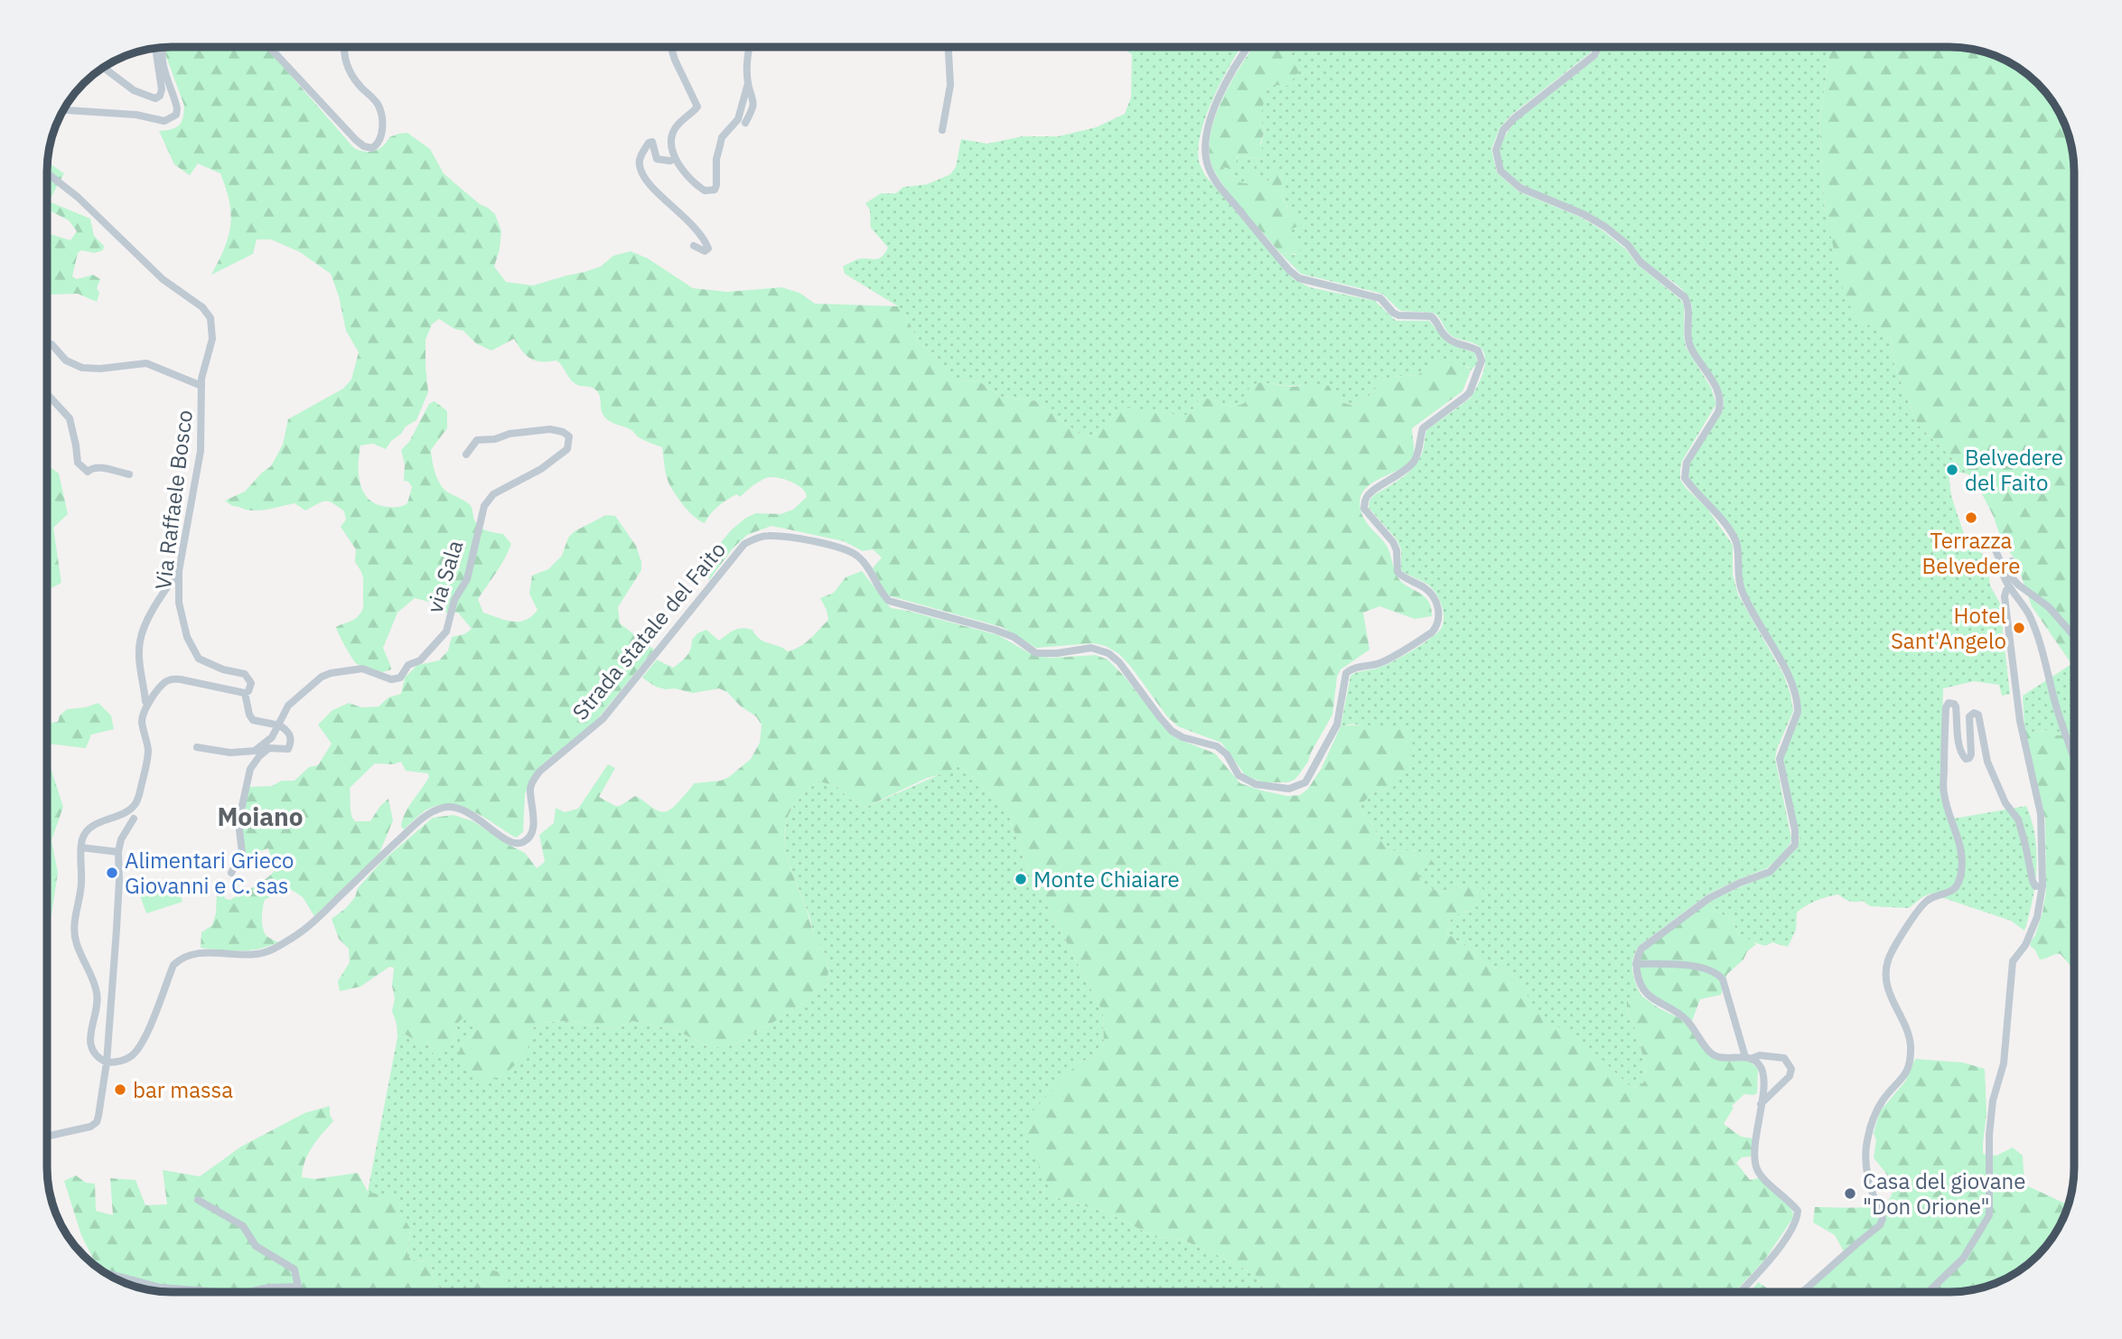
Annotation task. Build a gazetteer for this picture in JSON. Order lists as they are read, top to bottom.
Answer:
{
  "streets": {
    "street": ["Via Raffaele Bosco", "via Sala", "Strada statale del Faito"]
  },
  "districts": ["Moiano"],
  "places": [
    "Belvedere del Faito",
    "Terrazza Belvedere",
    "Hotel Sant'Angelo",
    "Alimentari Grieco Giovanni e C. sas",
    "Monte Chiaiare",
    "bar massa",
    "Casa del giovane \"Don Orione\""
  ]
}
